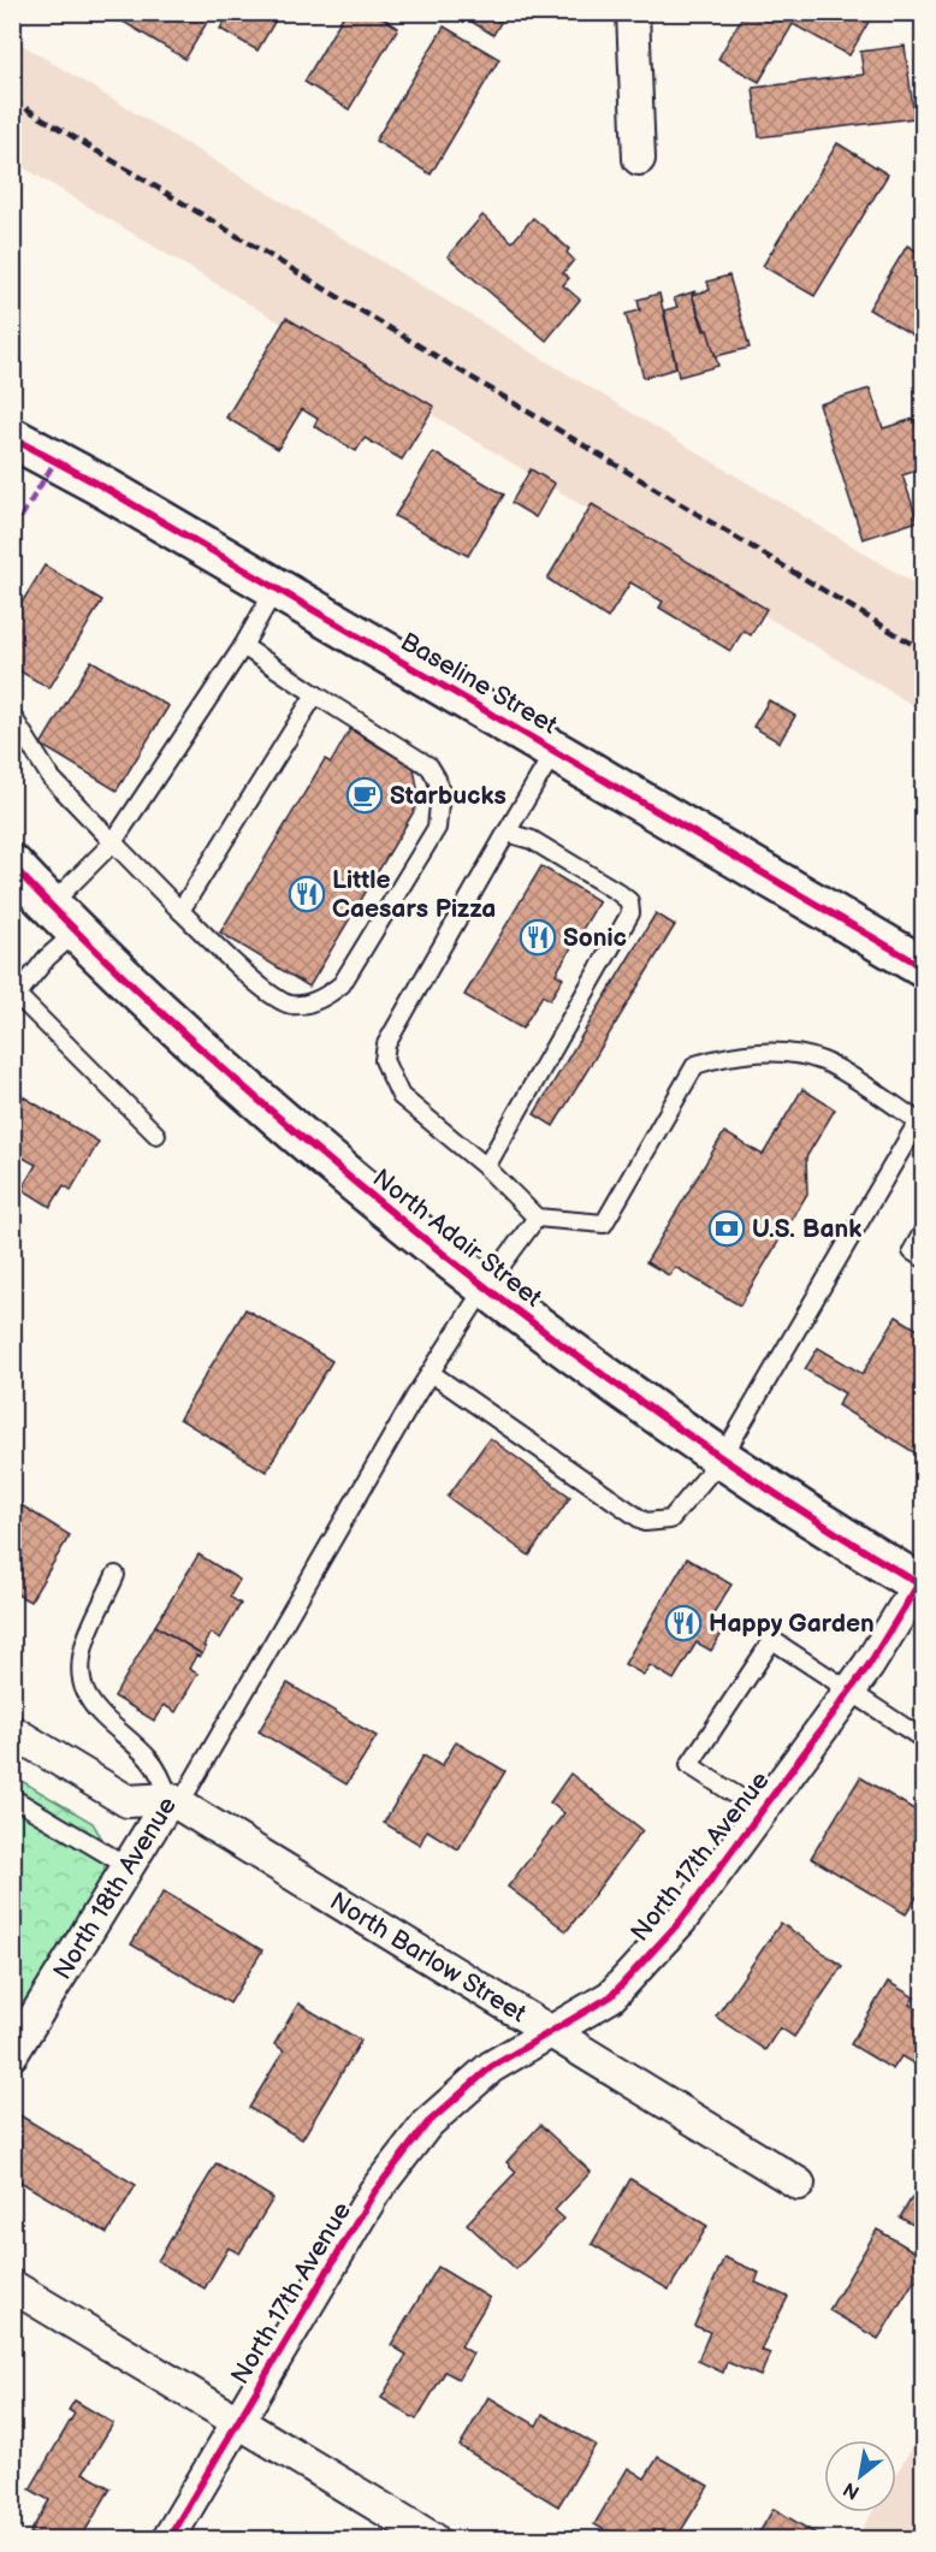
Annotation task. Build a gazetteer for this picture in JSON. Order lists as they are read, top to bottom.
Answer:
{
  "streets": {
    "highway": ["Baseline Street", "North Adair Street"],
    "street": ["North 17th Avenue", "North 18th Avenue", "North Barlow Street"]
  },
  "crossings": [
    ["North Adair Street", "North 17th Avenue"],
    ["North 17th Avenue", "North Barlow Street"],
    ["North 18th Avenue", "North Barlow Street"]
  ],
  "places": {
    "cafe": ["Starbucks"],
    "restaurant": ["Little Caesars Pizza", "Sonic", "Happy Garden"],
    "bank": ["U.S. Bank"]
  },
  "north": "bottom left"
}
